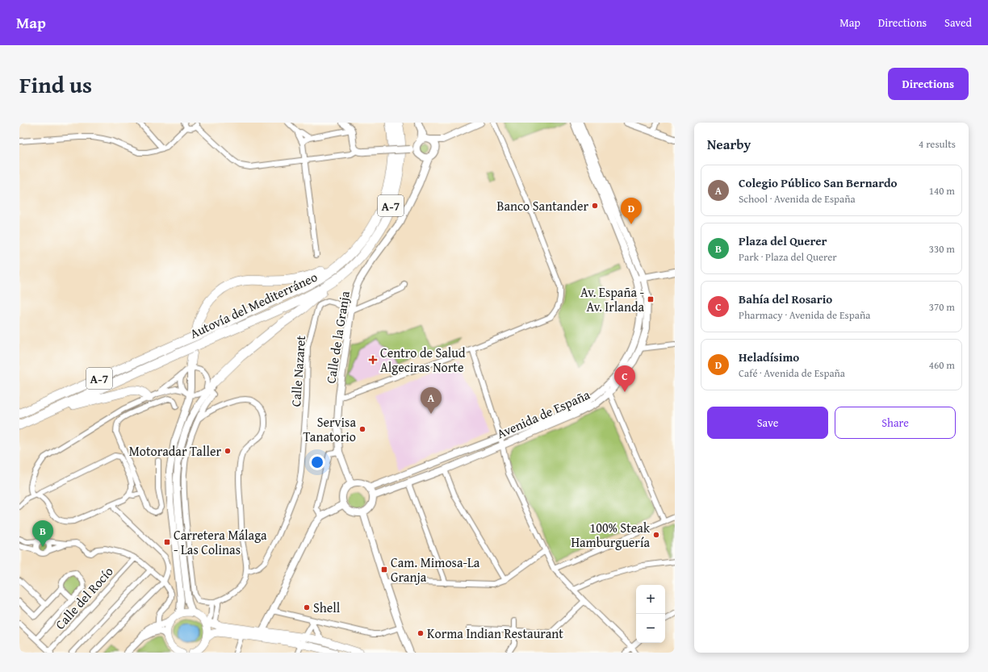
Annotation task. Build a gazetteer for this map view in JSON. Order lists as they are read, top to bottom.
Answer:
{
  "streets": {
    "highway": ["A-7", "Autovía del Mediterráneo"],
    "main road": ["Calle de la Granja", "Avenida de España"],
    "street": ["Calle Nazaret", "Calle del Rocío"]
  },
  "crossings": [
    ["Calle de la Granja", "Calle Nazaret"],
    ["Calle de la Granja", "Avenida de España"]
  ],
  "places": {
    "other": [
      "Banco Santander",
      "Servisa Tanatorio",
      "Motoradar Taller",
      "100% Steak Hamburguería",
      "Shell",
      "Korma Indian Restaurant"
    ],
    "transit": ["Av. España - Av. Irlanda", "Carretera Málaga - Las Colinas", "Cam. Mimosa-La Granja"],
    "health": ["Centro de Salud Algeciras Norte"]
  },
  "page": {
    "header": "Map",
    "nav": ["Map", "Directions", "Saved"],
    "title": "Find us",
    "buttons": [
      "Directions",
      ["Save", "Share"]
    ],
    "heading": ["Nearby", "4 results"],
    "list": [
      {
        "mark": "A",
        "name": "Colegio Público San Bernardo",
        "note": "School · Avenida de España",
        "value": "140 m"
      },
      {
        "mark": "B",
        "name": "Plaza del Querer",
        "note": "Park · Plaza del Querer",
        "value": "330 m"
      },
      {
        "mark": "C",
        "name": "Bahía del Rosario",
        "note": "Pharmacy · Avenida de España",
        "value": "370 m"
      },
      {
        "mark": "D",
        "name": "Heladísimo",
        "note": "Café · Avenida de España",
        "value": "460 m"
      }
    ],
    "pins": [
      "D",
      "C",
      "A",
      "B"
    ],
    "map_buttons": ["+", "−"]
  }
}
